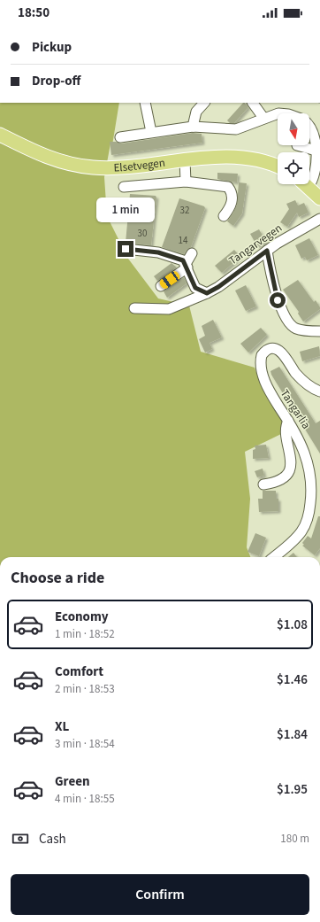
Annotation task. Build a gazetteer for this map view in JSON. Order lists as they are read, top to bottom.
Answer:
{
  "streets": {
    "main road": ["Elsetvegen"],
    "street": ["Tangarvegen", "Tangarlia"]
  },
  "house_numbers": ["32", "30", "14"],
  "north": "bottom",
  "page": {
    "status": "18:50",
    "banner": ["Pickup", "Drop-off"],
    "bubble": "1 min",
    "heading": "Choose a ride",
    "list": [
      {
        "name": "Economy",
        "note": "1 min · 18:52",
        "value": "$1.08"
      },
      {
        "name": "Comfort",
        "note": "2 min · 18:53",
        "value": "$1.46"
      },
      {
        "name": "XL",
        "note": "3 min · 18:54",
        "value": "$1.84"
      },
      {
        "name": "Green",
        "note": "4 min · 18:55",
        "value": "$1.95"
      }
    ],
    "pay": ["Cash", "180 m"],
    "buttons": "Confirm"
  }
}
